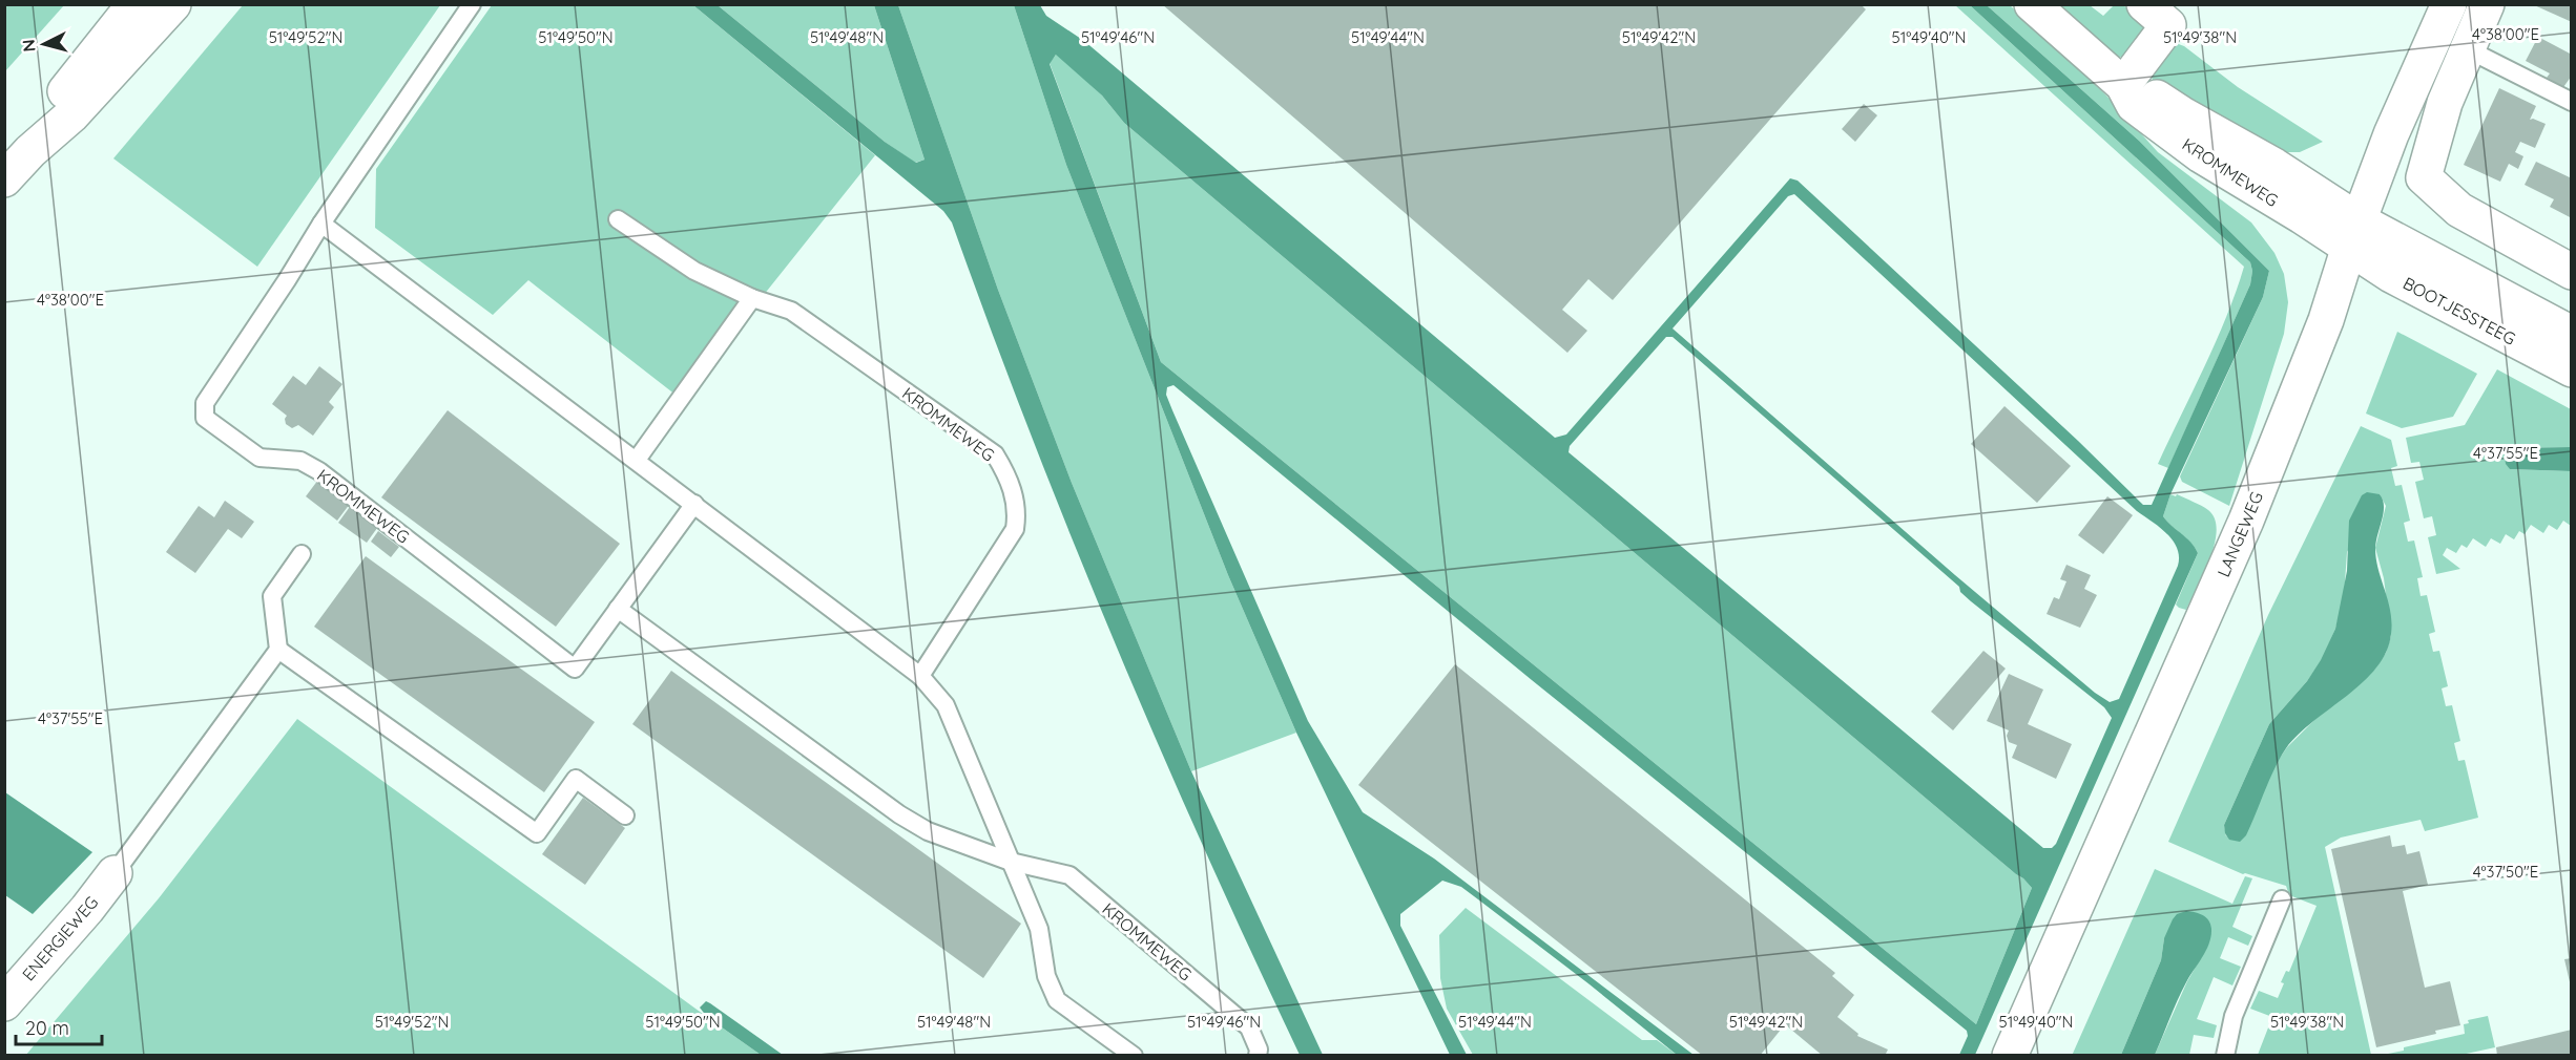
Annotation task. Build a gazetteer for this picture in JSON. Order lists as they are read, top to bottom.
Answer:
{
  "streets": {
    "main road": [
      "KROMMEWEG",
      "BOOTJESSTEEG",
      "LANGEWEG",
      "ENERGIEWEG"
    ]
  },
  "crossings": [
    ["KROMMEWEG", "BOOTJESSTEEG"],
    ["KROMMEWEG", "LANGEWEG"],
    ["BOOTJESSTEEG", "LANGEWEG"]
  ],
  "scale_bar": "20 m",
  "north": "left",
  "coordinates": [
    "4°38'00\"E",
    "51°49'52\"N",
    "51°49'50\"N",
    "51°49'48\"N",
    "51°49'46\"N",
    "51°49'44\"N",
    "51°49'42\"N",
    "51°49'40\"N",
    "51°49'38\"N",
    "4°37'55\"E",
    "4°37'50\"E"
  ]
}
